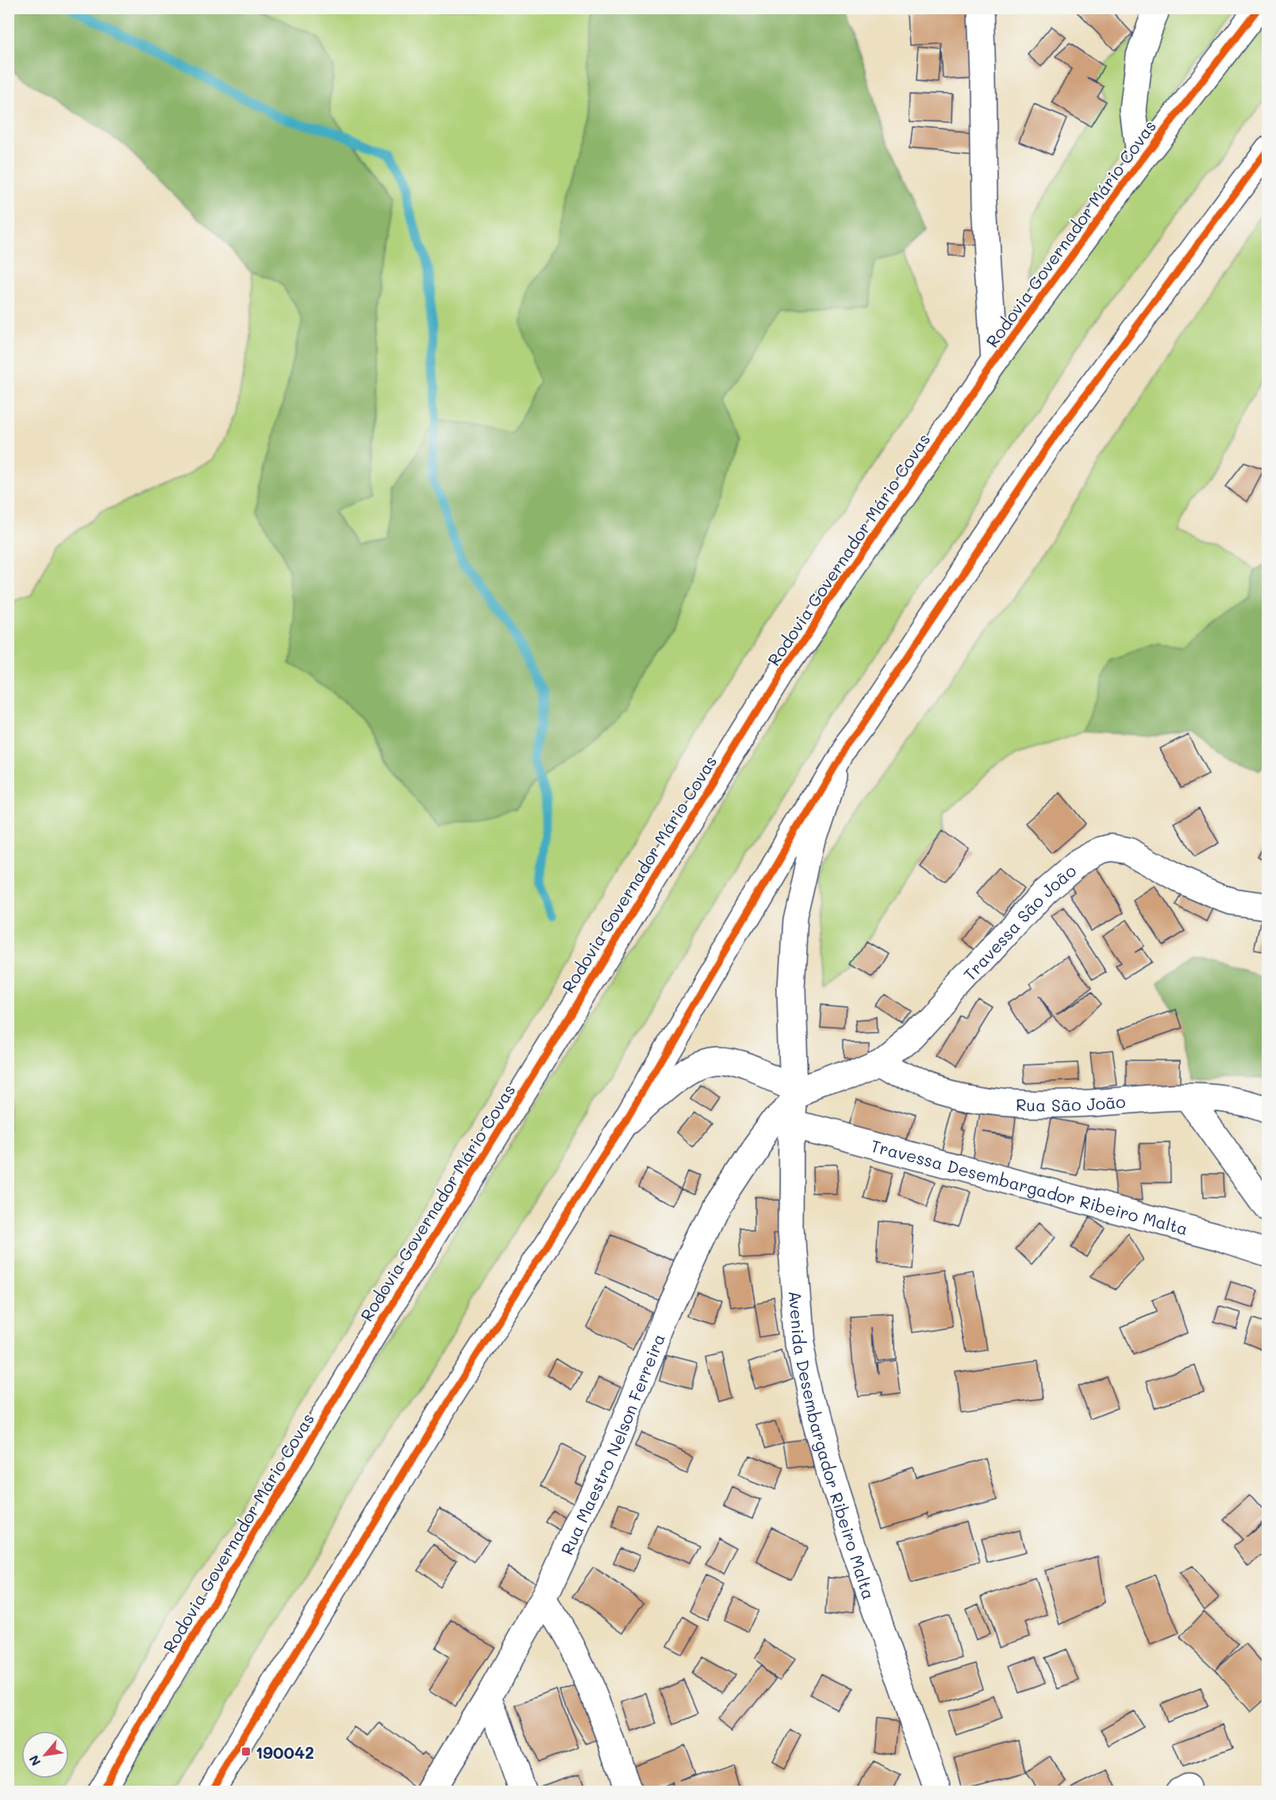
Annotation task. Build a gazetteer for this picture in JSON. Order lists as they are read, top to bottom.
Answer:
{
  "streets": {
    "main road": [
      "Rodovia Governador Mário Covas",
      "Travessa São João",
      "Rua São João",
      "Travessa Desembargador Ribeiro Malta",
      "Rua Maestro Nelson Ferreira",
      "Avenida Desembargador Ribeiro Malta"
    ]
  },
  "crossings": [
    ["Travessa São João", "Rua São João"],
    ["Travessa São João", "Rua Maestro Nelson Ferreira"],
    ["Travessa São João", "Avenida Desembargador Ribeiro Malta"],
    ["Travessa Desembargador Ribeiro Malta", "Avenida Desembargador Ribeiro Malta"],
    ["Rua Maestro Nelson Ferreira", "Avenida Desembargador Ribeiro Malta"]
  ],
  "places": {
    "transit": ["190042"]
  },
  "north": "bottom left"
}
